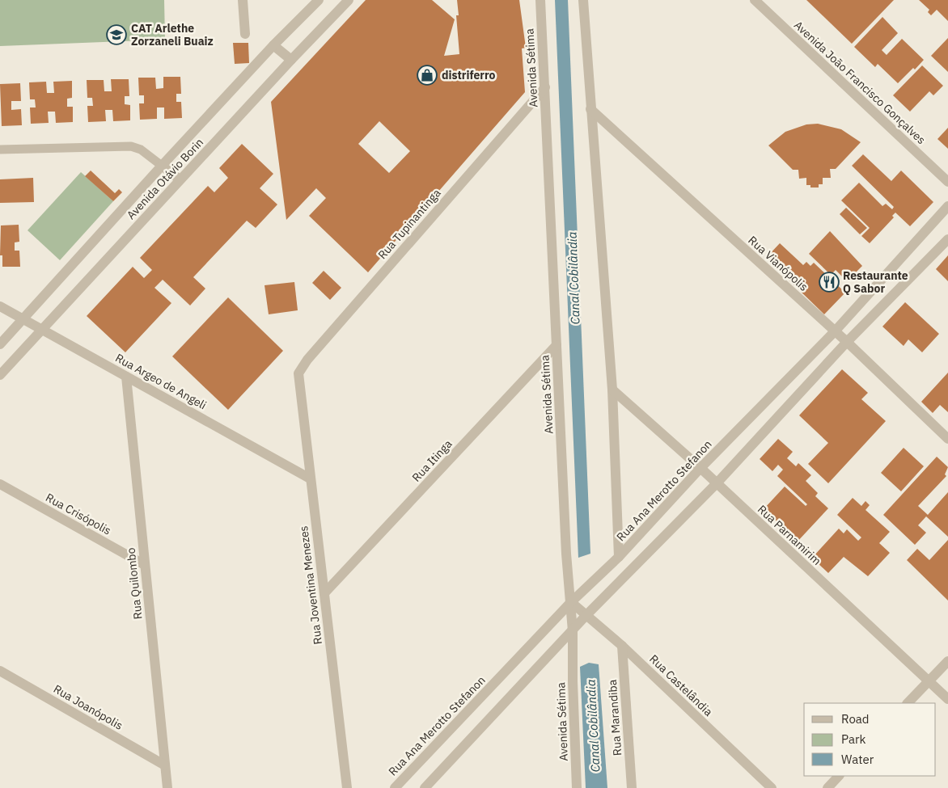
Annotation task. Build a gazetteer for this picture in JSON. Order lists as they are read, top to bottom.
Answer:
{
  "streets": {
    "street": [
      "Avenida Sétima",
      "Avenida João Francisco Gonçalves",
      "Avenida Otávio Borin",
      "Rua Tupinantinga",
      "Rua Vianópolis",
      "Rua Argeo de Angeli",
      "Rua Itinga",
      "Rua Ana Merotto Stefanon",
      "Rua Crisópolis",
      "Rua Parnamirim",
      "Rua Quilombo",
      "Rua Joventina Menezes",
      "Rua Castelândia",
      "Rua Joanópolis",
      "Rua Marandiba"
    ]
  },
  "crossings": [
    ["Avenida Sétima", "Rua Tupinantinga"],
    ["Avenida Sétima", "Rua Itinga"],
    ["Avenida Sétima", "Rua Ana Merotto Stefanon"],
    ["Avenida Sétima", "Rua Castelândia"],
    ["Avenida Otávio Borin", "Rua Argeo de Angeli"],
    ["Rua Tupinantinga", "Rua Joventina Menezes"],
    ["Rua Vianópolis", "Rua Ana Merotto Stefanon"],
    ["Rua Argeo de Angeli", "Rua Quilombo"],
    ["Rua Argeo de Angeli", "Rua Joventina Menezes"],
    ["Rua Itinga", "Rua Joventina Menezes"],
    ["Rua Ana Merotto Stefanon", "Rua Parnamirim"],
    ["Rua Ana Merotto Stefanon", "Rua Castelândia"],
    ["Rua Crisópolis", "Rua Quilombo"],
    ["Rua Quilombo", "Rua Joanópolis"],
    ["Rua Castelândia", "Rua Marandiba"]
  ],
  "water": ["Canal Cobilândia"],
  "places": {
    "school or university": ["CAT Arlethe Zorzaneli Buaiz"],
    "shop": ["distriferro"],
    "restaurant": ["Restaurante Q Sabor"]
  },
  "legend": ["Road", "Park", "Water"]
}
